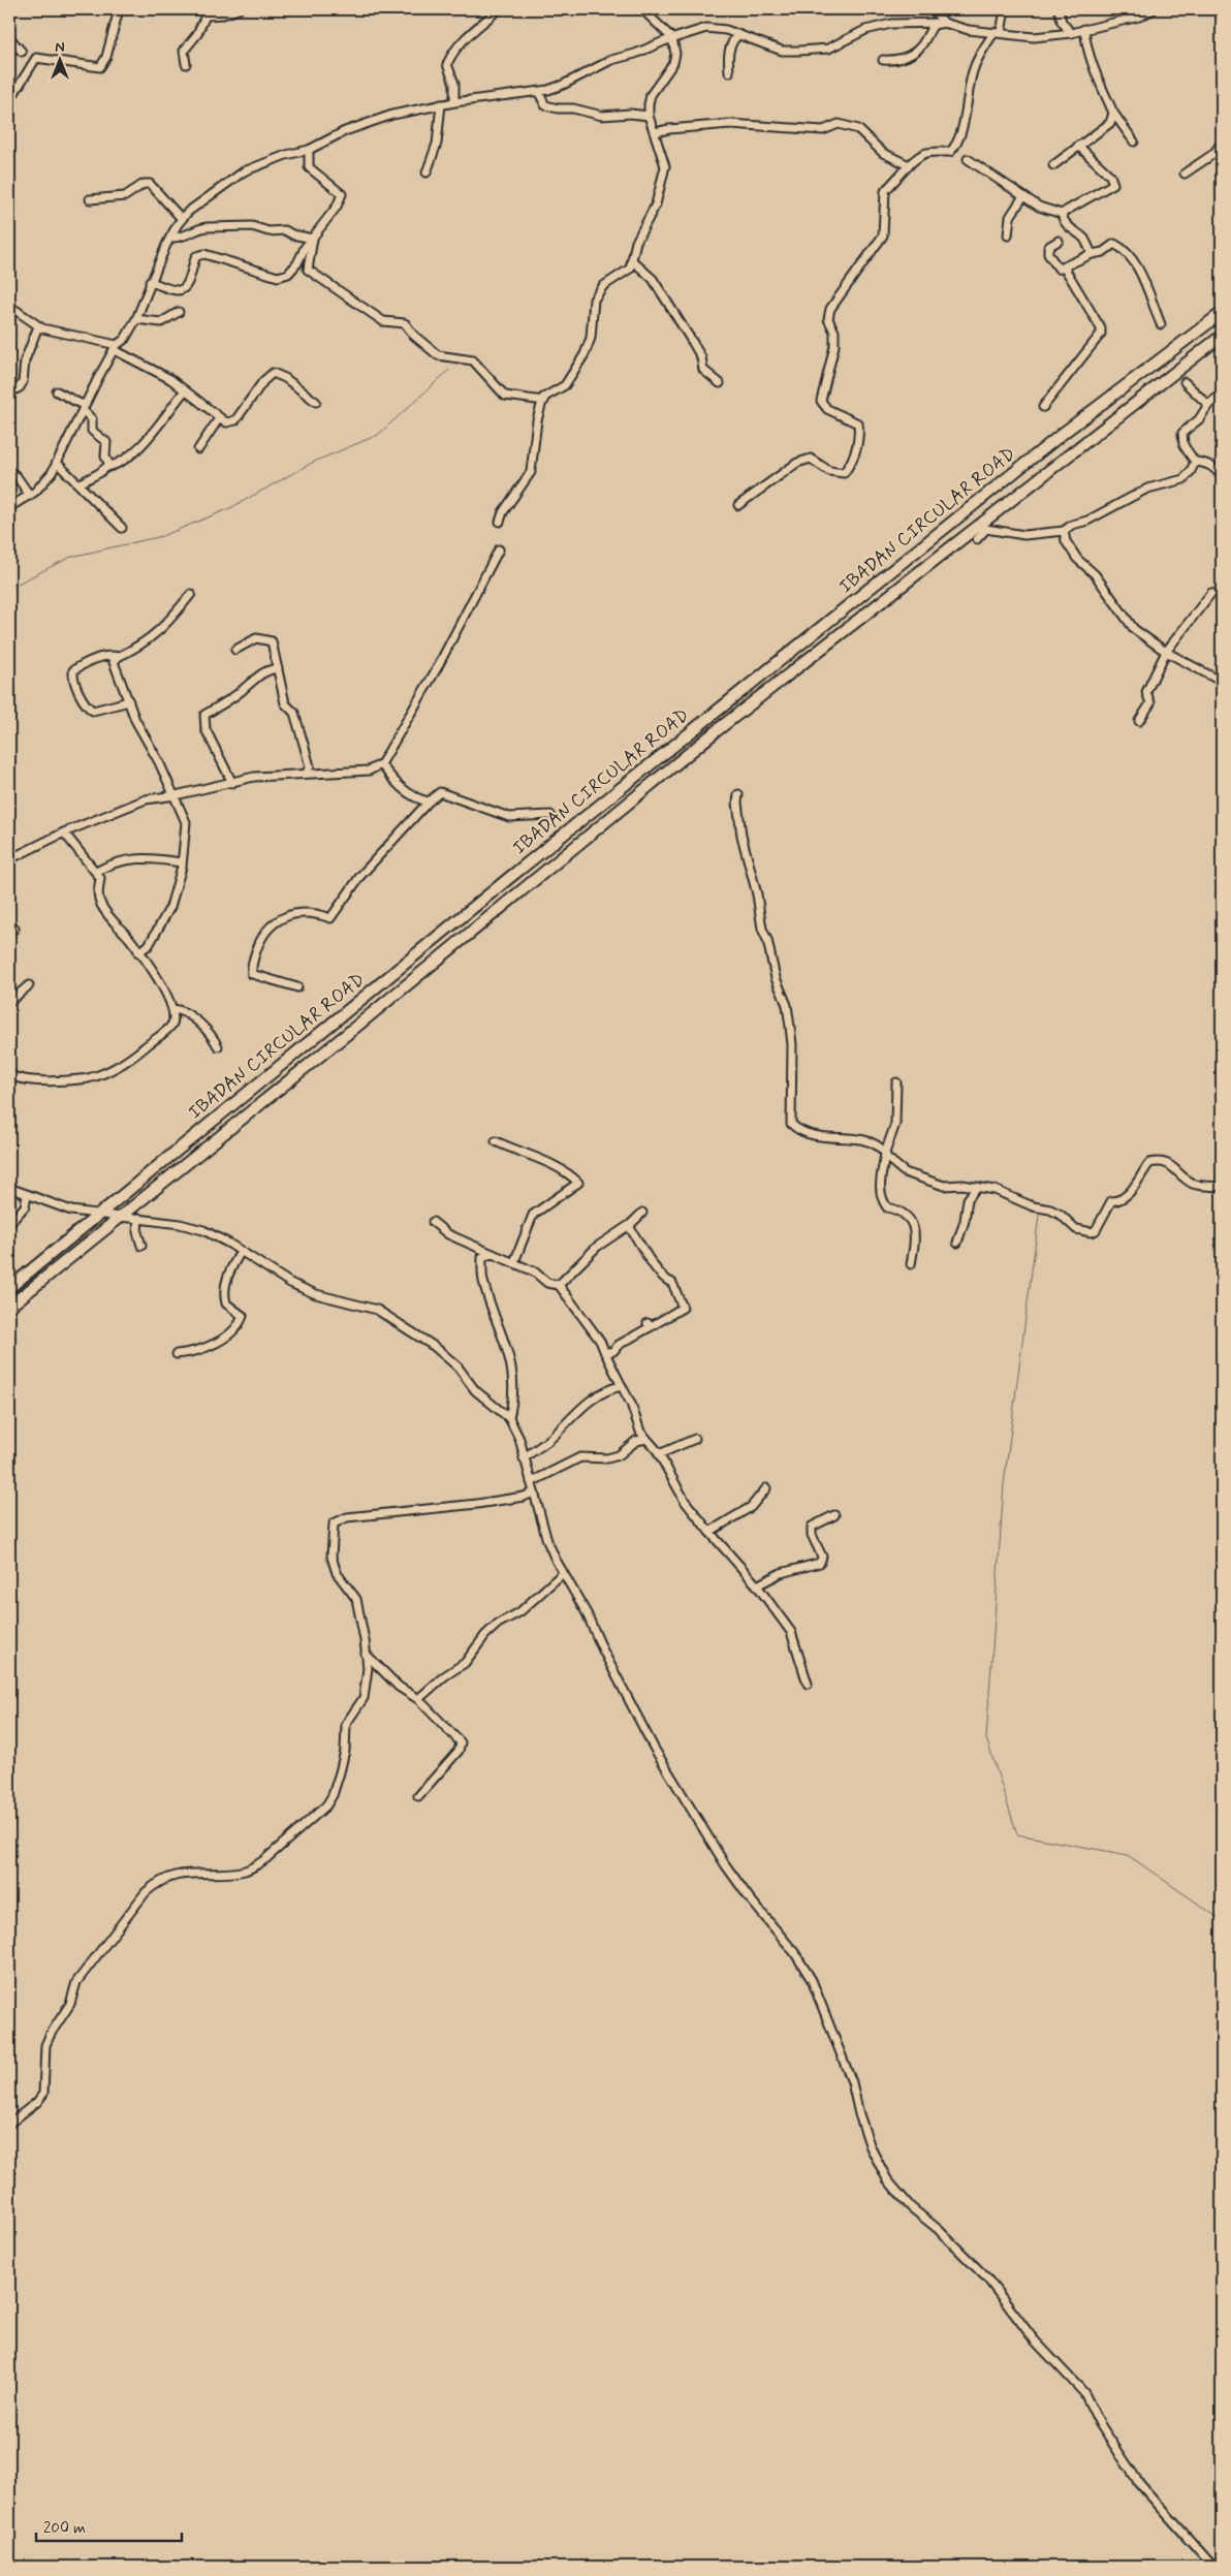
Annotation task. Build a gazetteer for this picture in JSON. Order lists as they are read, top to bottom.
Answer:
{
  "streets": {
    "highway": ["IBADAN CIRCULAR ROAD"]
  },
  "scale_bar": "200 m",
  "north": "top"
}
